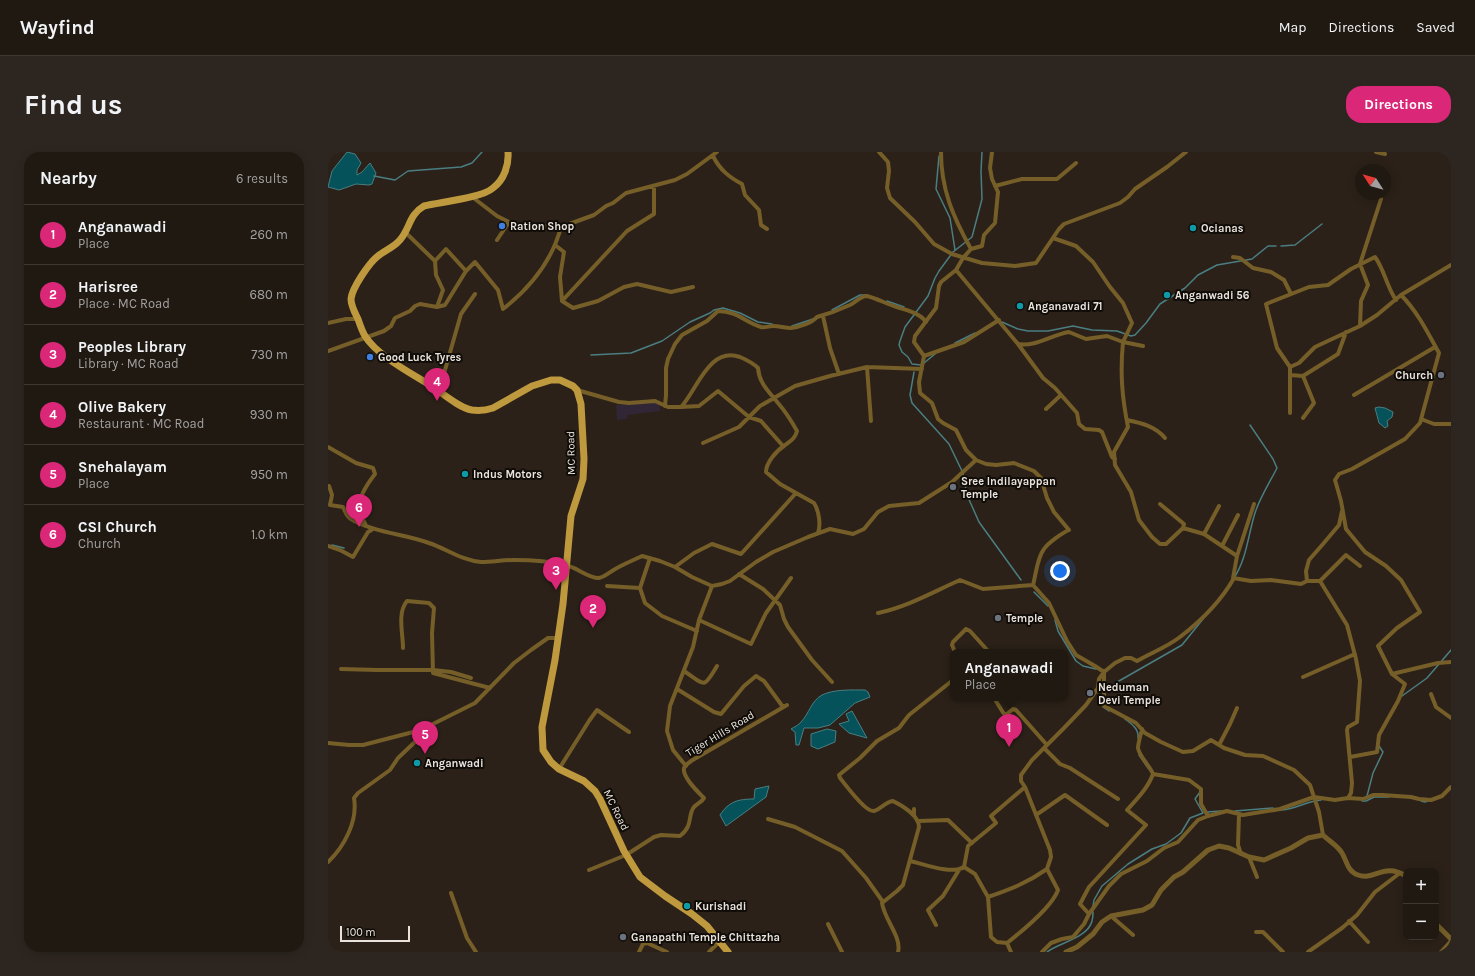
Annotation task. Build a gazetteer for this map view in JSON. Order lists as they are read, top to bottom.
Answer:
{
  "streets": {
    "main road": ["MC Road"],
    "street": ["Tiger Hills Road"]
  },
  "crossings": [
    ["MC Road", "Tiger Hills Road"]
  ],
  "places": [
    "Ration Shop",
    "Ocianas",
    "Anganwadi 56",
    "Anganavadi 71",
    "Good Luck Tyres",
    "Church",
    "Indus Motors",
    "Sree Indilayappan Temple",
    "Temple",
    "Neduman Devi Temple",
    "Anganwadi",
    "Kurishadi",
    "Ganapathi Temple Chittazha"
  ],
  "scale_bar": "100 m",
  "north": "top left",
  "page": {
    "header": "Wayfind",
    "nav": ["Map", "Directions", "Saved"],
    "buttons": "Directions",
    "title": "Find us",
    "heading": ["Nearby", "6 results"],
    "list": [
      {
        "mark": "1",
        "name": "Anganawadi",
        "note": "Place",
        "value": "260 m"
      },
      {
        "mark": "2",
        "name": "Harisree",
        "note": "Place · MC Road",
        "value": "680 m"
      },
      {
        "mark": "3",
        "name": "Peoples Library",
        "note": "Library · MC Road",
        "value": "730 m"
      },
      {
        "mark": "4",
        "name": "Olive Bakery",
        "note": "Restaurant · MC Road",
        "value": "930 m"
      },
      {
        "mark": "5",
        "name": "Snehalayam",
        "note": "Place",
        "value": "950 m"
      },
      {
        "mark": "6",
        "name": "CSI Church",
        "note": "Church",
        "value": "1.0 km"
      }
    ],
    "pins": [
      "4",
      "6",
      "3",
      "2",
      "1",
      "5"
    ],
    "popup": ["Anganawadi", "Place"],
    "map_buttons": ["+", "−"],
    "scale": "100 m"
  }
}
